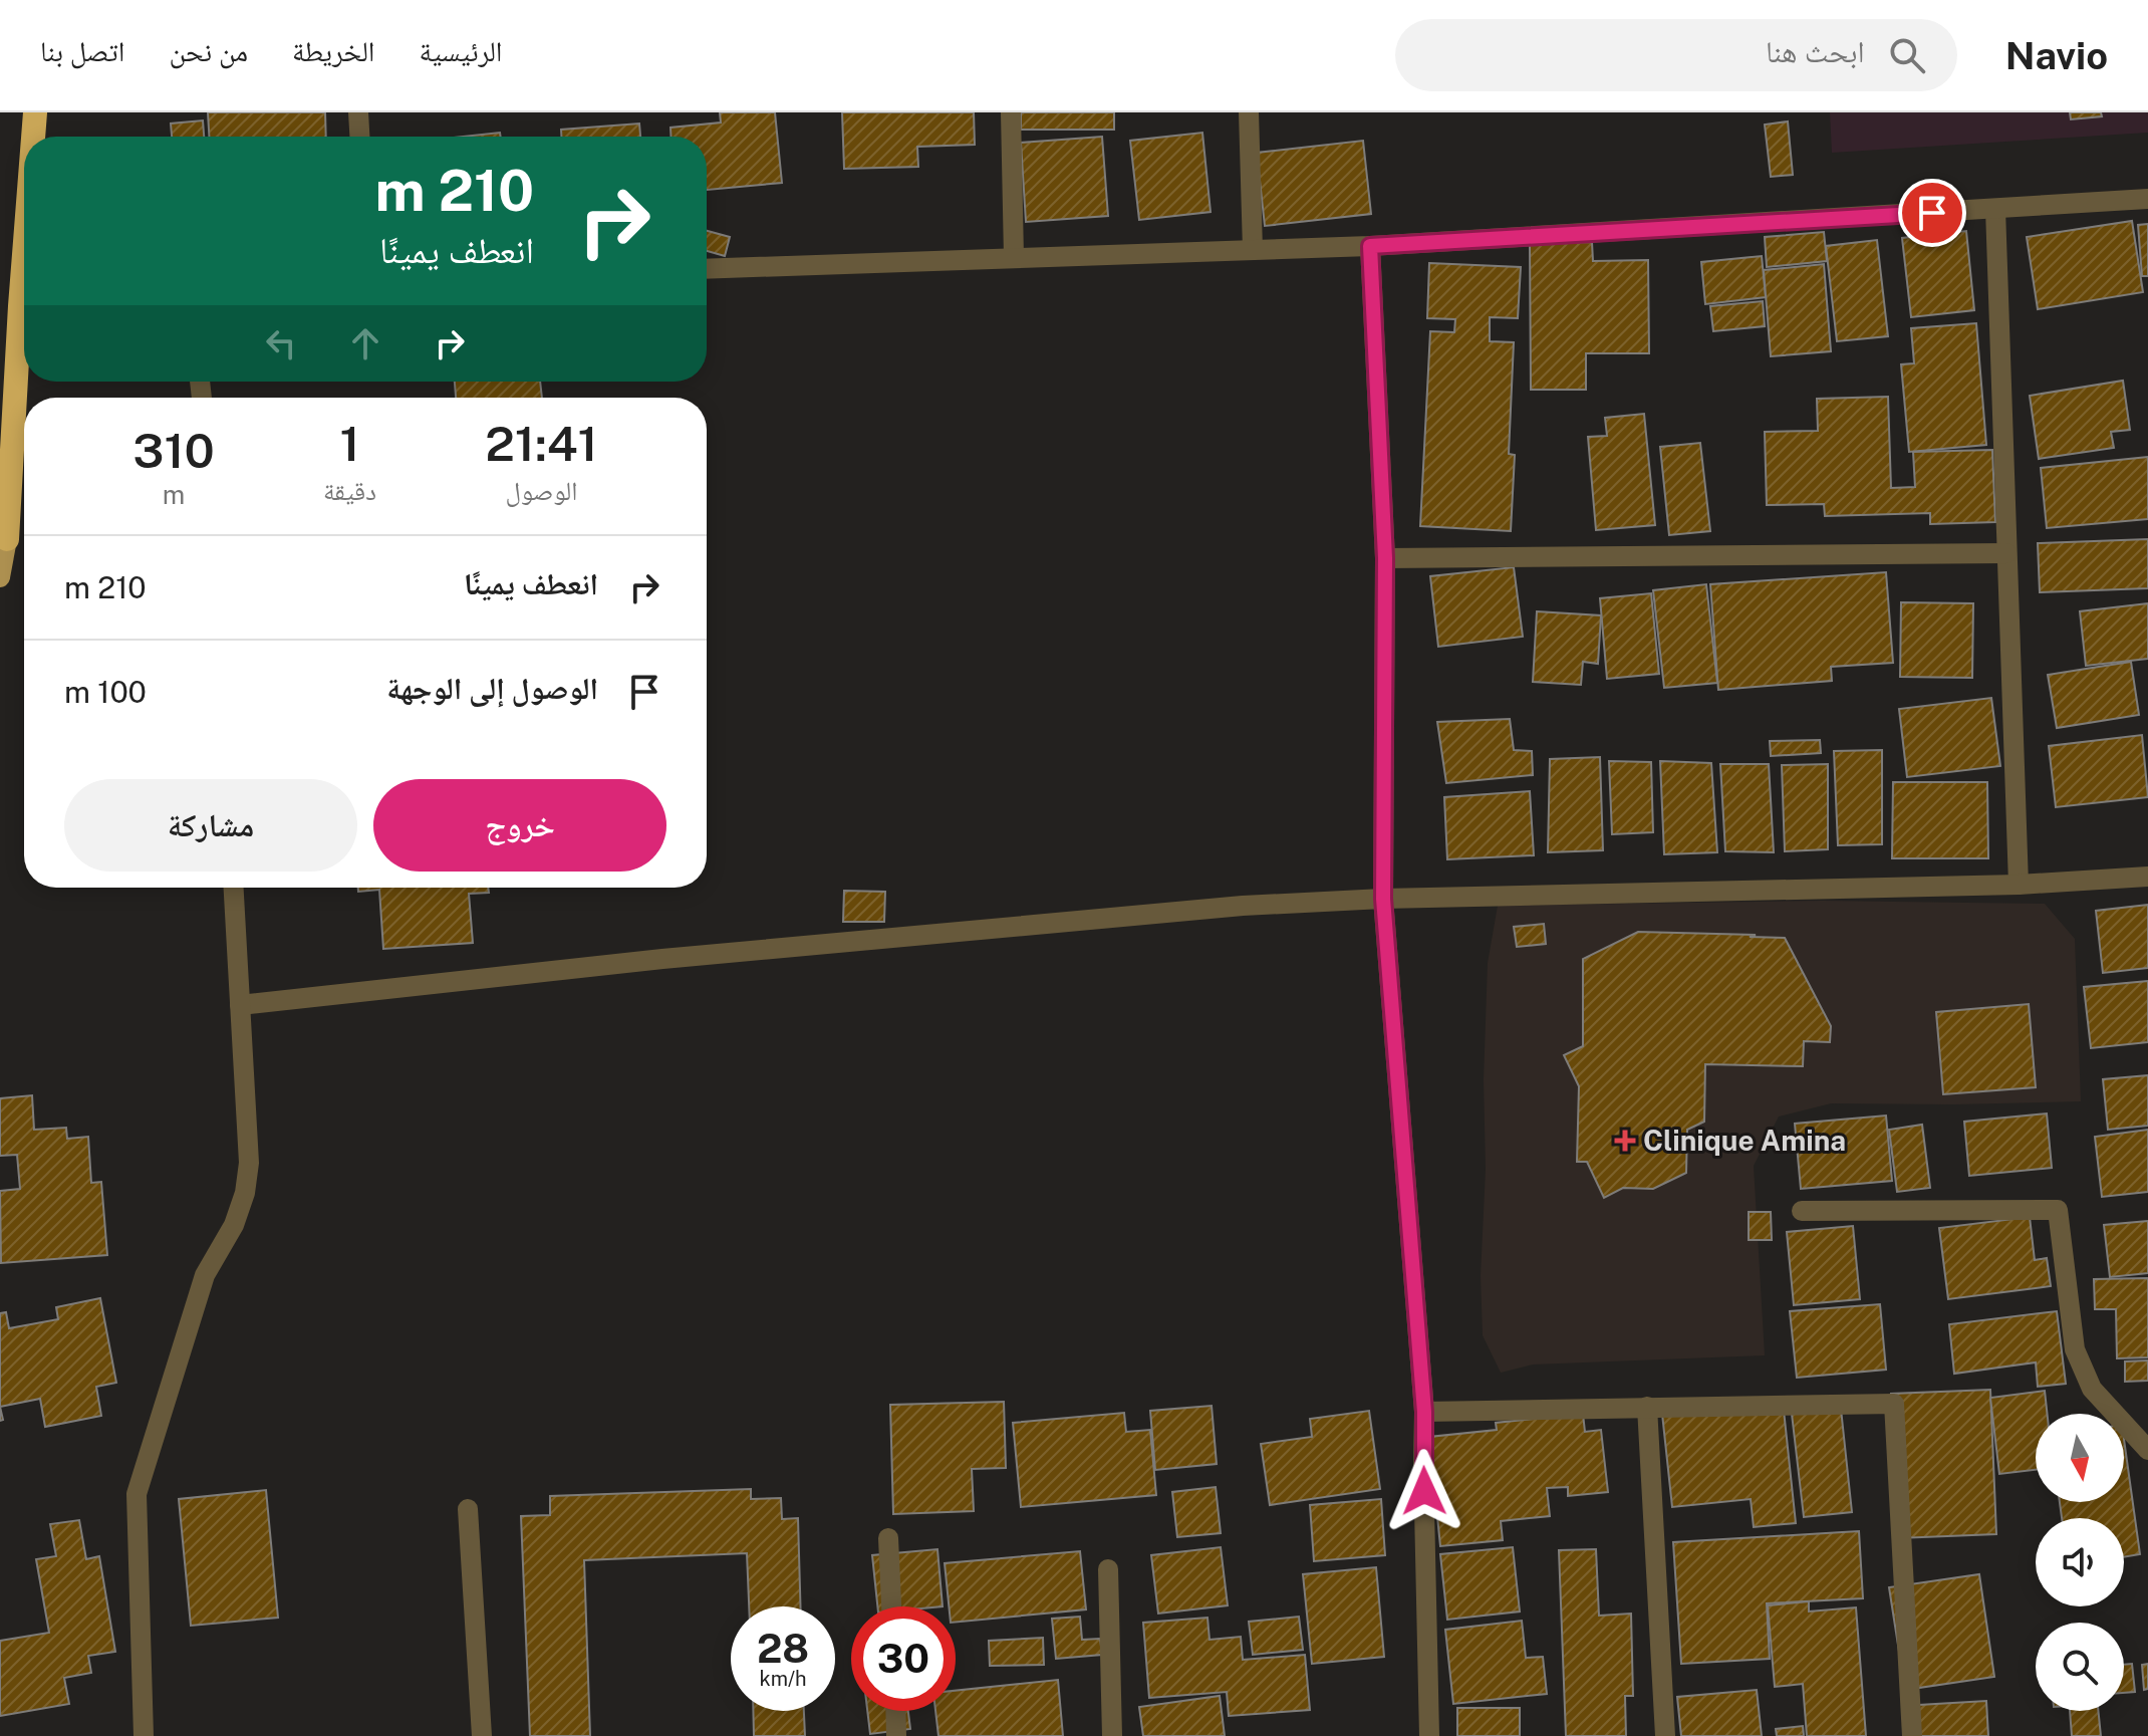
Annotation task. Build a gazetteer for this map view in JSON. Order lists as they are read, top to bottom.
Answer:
{
  "places": {
    "health": ["Clinique Amina"]
  },
  "north": "bottom",
  "page": {
    "header": "Navio",
    "search": "ابحث هنا",
    "nav": [
      "الرئيسية",
      "الخريطة",
      "من نحن",
      "اتصل بنا"
    ],
    "turn": ["210 m", "انعطف يمينًا"],
    "eta": [
      "21:41",
      "الوصول",
      "1",
      "دقيقة",
      "310",
      "m"
    ],
    "list": [
      {
        "name": "انعطف يمينًا",
        "value": "210 m"
      },
      {
        "name": "الوصول إلى الوجهة",
        "value": "100 m"
      }
    ],
    "buttons": ["خروج", "مشاركة"],
    "speed": "28 km/h",
    "limit": "30"
  }
}
